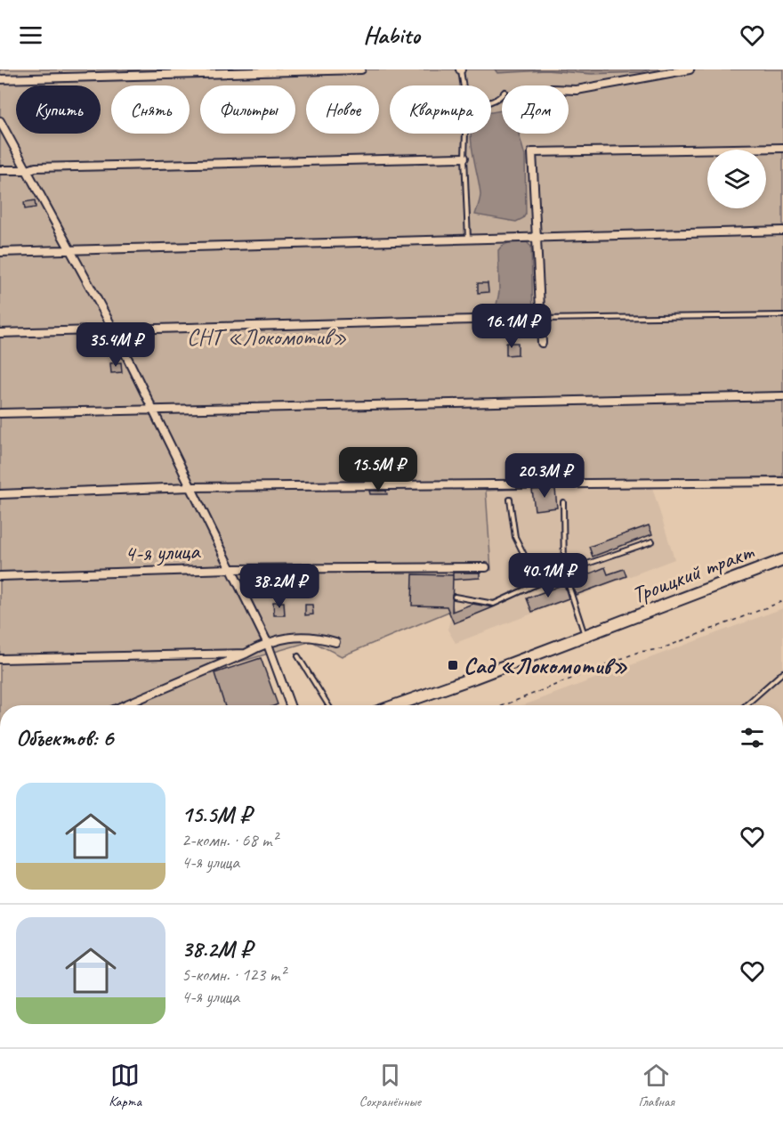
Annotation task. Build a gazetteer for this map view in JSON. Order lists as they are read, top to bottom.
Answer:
{
  "streets": {
    "main road": ["Троицкий тракт"],
    "street": ["4-я улица"]
  },
  "parks": ["СНТ «Локомотив»"],
  "places": {
    "transit": ["Сад «Локомотив»"]
  },
  "page": {
    "header": "Habito",
    "chip": [
      "Купить",
      "Снять",
      "Фильтры",
      "Новое",
      "Квартира",
      "Дом"
    ],
    "price": [
      "16.1M ₽",
      "35.4M ₽",
      "15.5M ₽",
      "20.3M ₽",
      "40.1M ₽",
      "38.2M ₽"
    ],
    "heading": "Объектов: 6",
    "list": [
      {
        "name": "15.5M ₽",
        "note": "2-комн. · 68 m² · 4-я улица"
      },
      {
        "name": "38.2M ₽",
        "note": "5-комн. · 123 m² · 4-я улица"
      }
    ],
    "tabs": ["Карта", "Сохранённые", "Главная"]
  }
}
